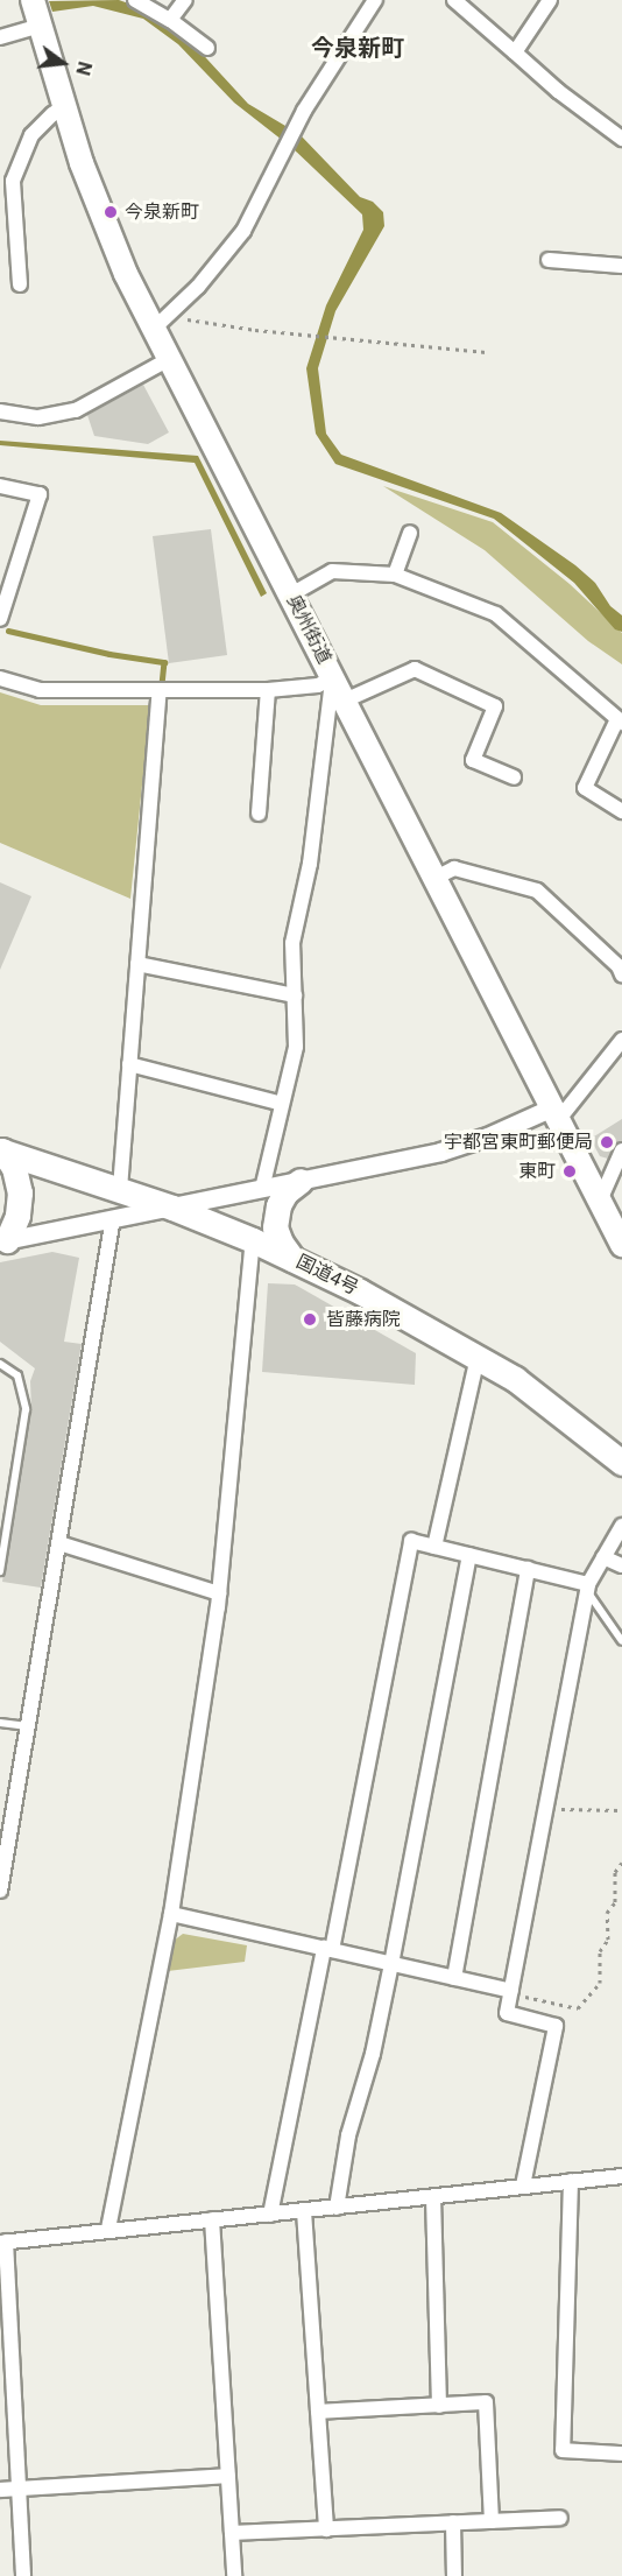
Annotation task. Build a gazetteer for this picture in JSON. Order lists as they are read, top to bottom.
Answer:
{
  "streets": {
    "highway": ["国道4号"],
    "main road": ["奥州街道"]
  },
  "districts": ["今泉新町"],
  "places": [
    "今泉新町",
    "宇都宮東町郵便局",
    "東町",
    "皆藤病院"
  ],
  "north": "right"
}
